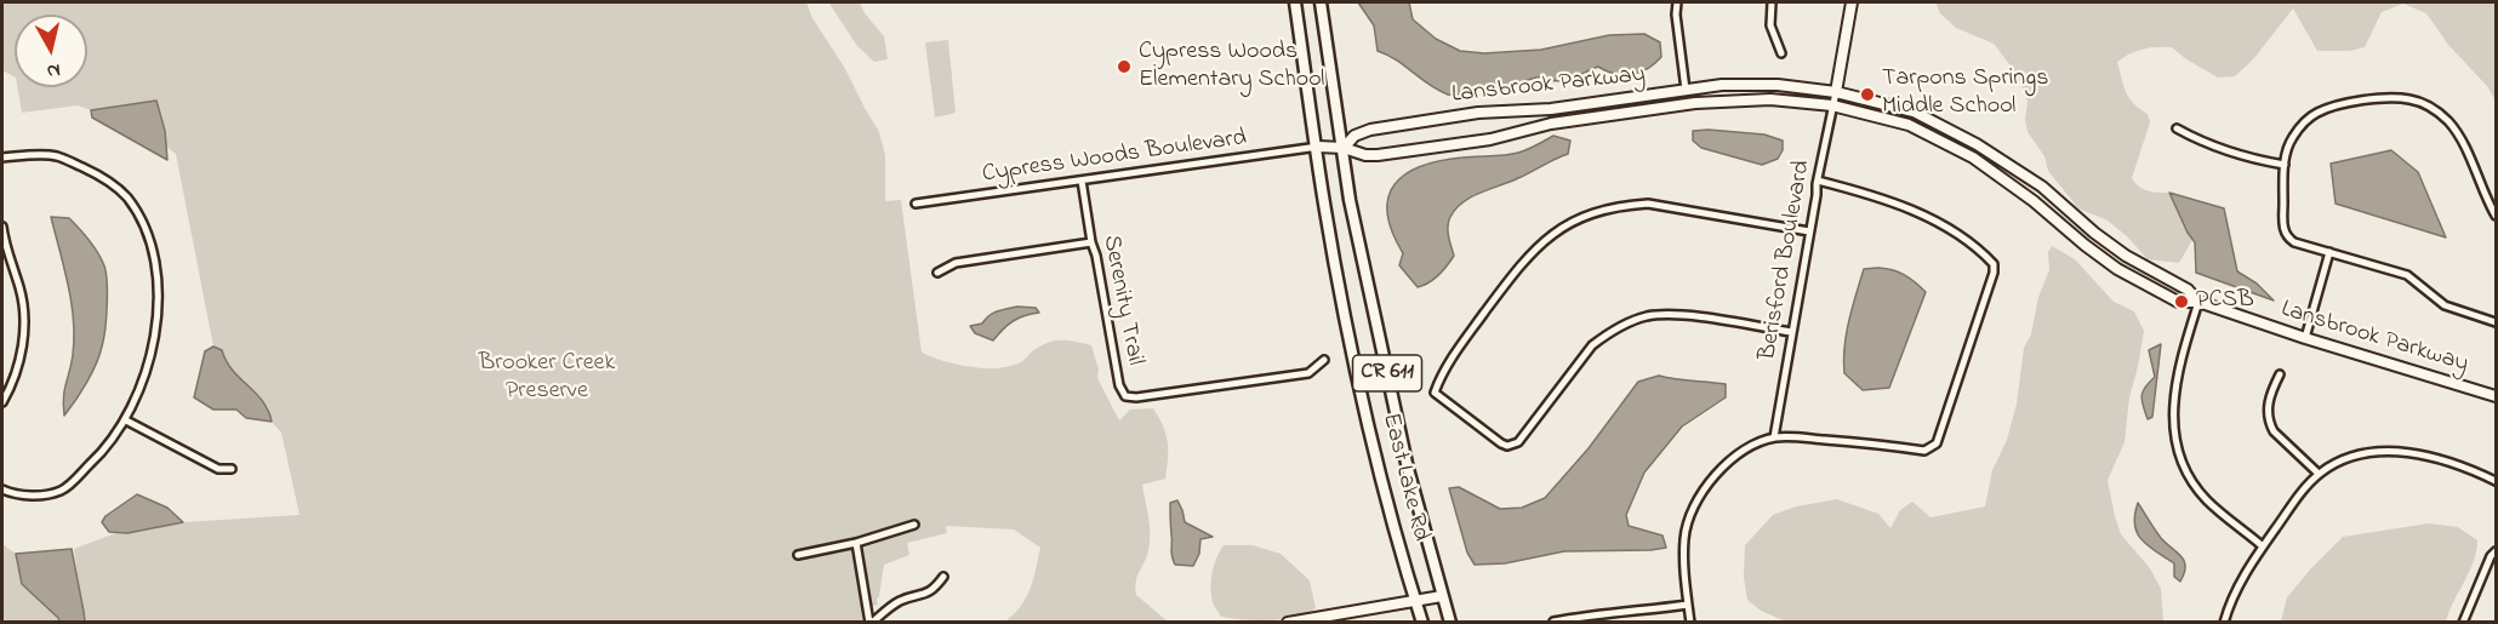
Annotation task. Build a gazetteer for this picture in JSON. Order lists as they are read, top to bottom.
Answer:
{
  "streets": {
    "main road": ["CR 611", "East Lake Rd"],
    "street": [
      "Lansbrook Parkway",
      "Cypress Woods Boulevard",
      "Berisford Boulevard",
      "Serenity Trail"
    ]
  },
  "crossings": [
    ["Lansbrook Parkway", "Berisford Boulevard"],
    ["Lansbrook Parkway", "CR 611"],
    ["Lansbrook Parkway", "East Lake Rd"],
    ["Cypress Woods Boulevard", "Serenity Trail"],
    ["Cypress Woods Boulevard", "CR 611"],
    ["Cypress Woods Boulevard", "East Lake Rd"],
    ["CR 611", "East Lake Rd"]
  ],
  "parks": ["Brooker Creek Preserve"],
  "places": ["Cypress Woods Elementary School", "Tarpons Springs Middle School", "PCSB"],
  "north": "bottom"
}
